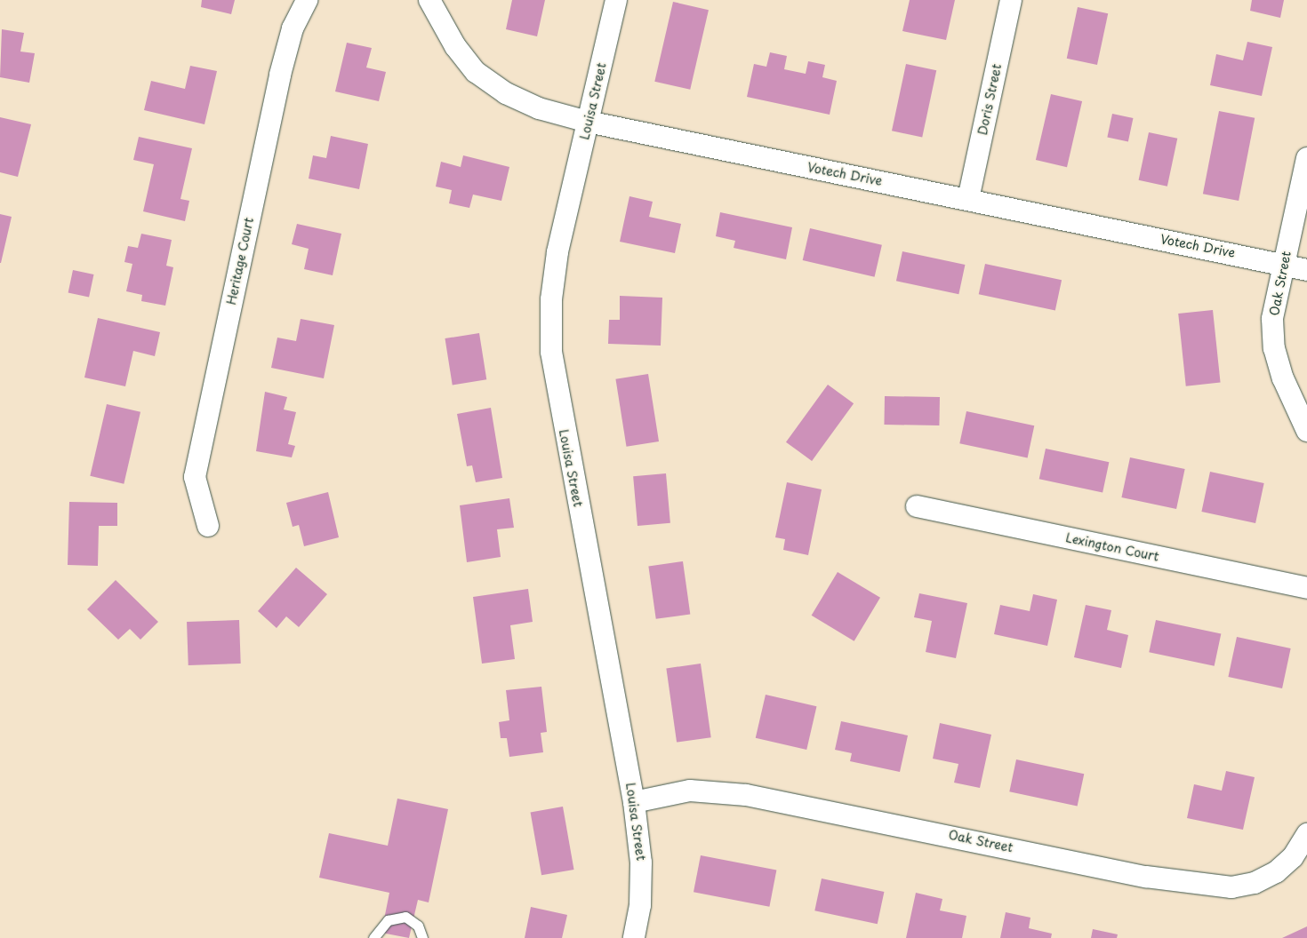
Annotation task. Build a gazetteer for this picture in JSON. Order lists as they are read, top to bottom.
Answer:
{
  "streets": {
    "street": [
      "Doris Street",
      "Louisa Street",
      "Votech Drive",
      "Heritage Court",
      "Oak Street",
      "Lexington Court"
    ]
  },
  "crossings": [
    ["Doris Street", "Votech Drive"],
    ["Louisa Street", "Votech Drive"],
    ["Louisa Street", "Oak Street"],
    ["Votech Drive", "Oak Street"]
  ]
}
